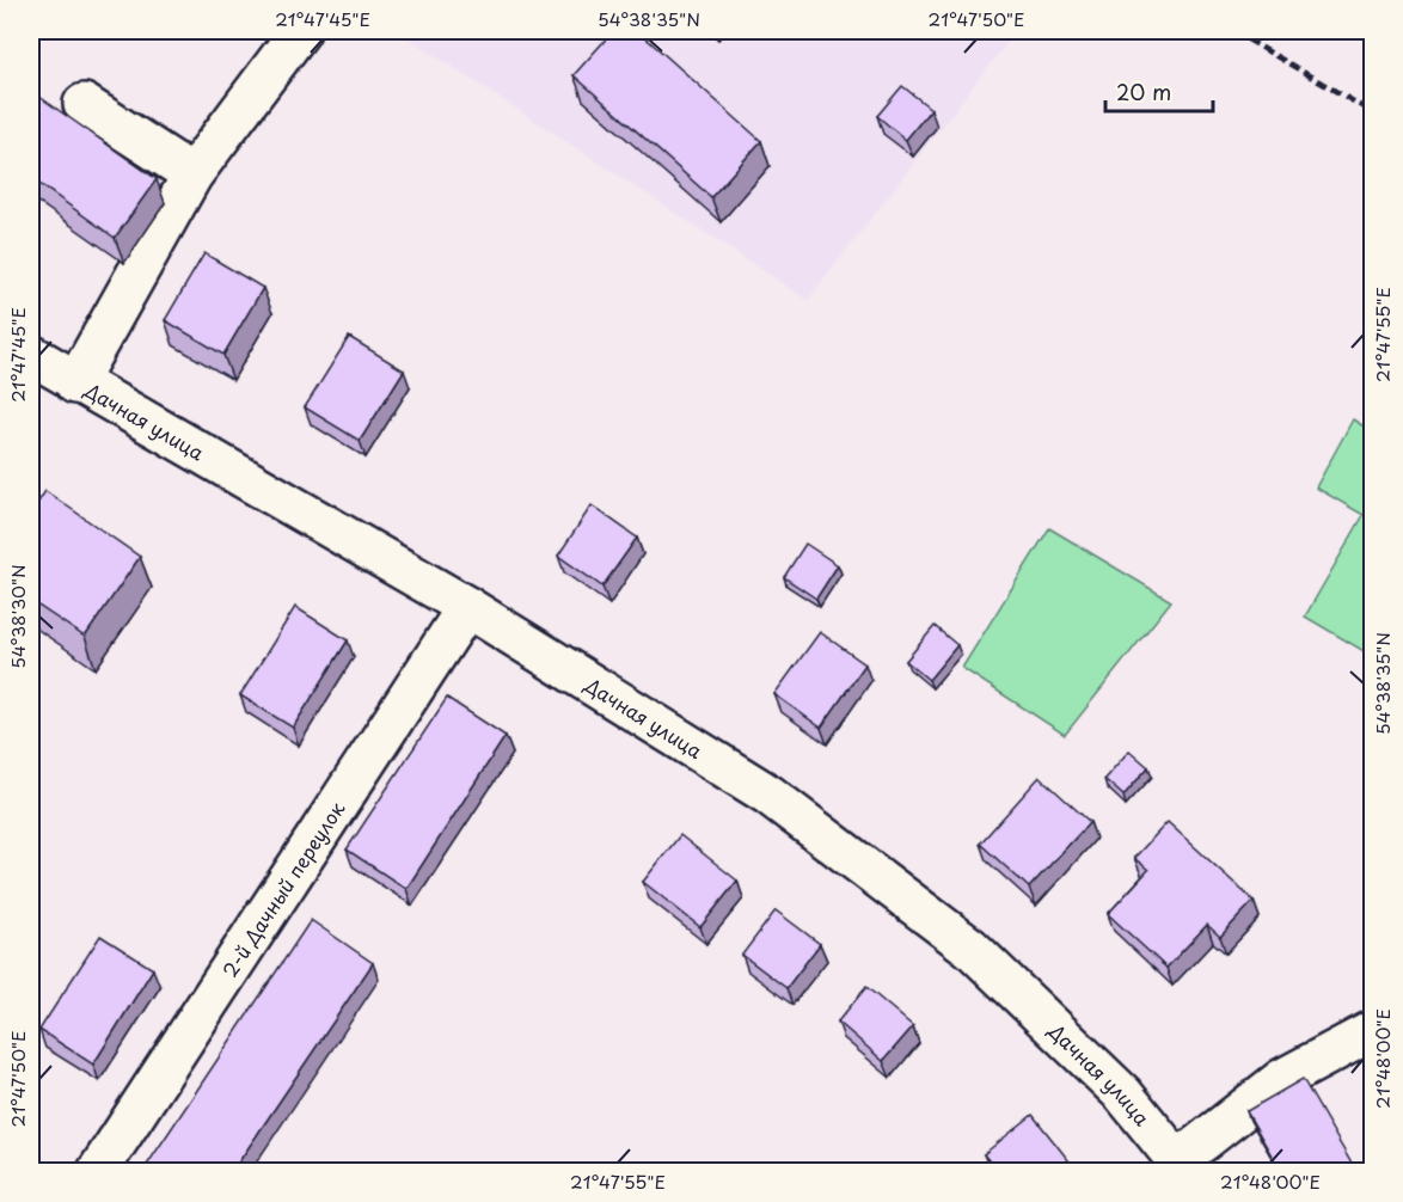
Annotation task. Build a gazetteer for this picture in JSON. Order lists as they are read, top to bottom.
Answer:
{
  "streets": {
    "street": ["Дачная улица", "2-й Дачный переулок"]
  },
  "crossings": [
    ["Дачная улица", "2-й Дачный переулок"]
  ],
  "scale_bar": "20 m",
  "coordinates": [
    "21°47'45\"E",
    "54°38'35\"N",
    "21°47'50\"E",
    "21°47'55\"E",
    "54°38'30\"N",
    "21°48'00\"E"
  ]
}
